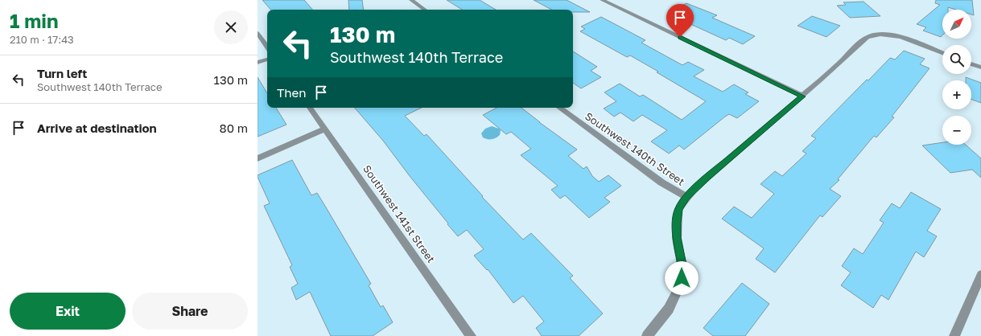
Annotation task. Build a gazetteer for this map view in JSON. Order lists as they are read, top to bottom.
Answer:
{
  "streets": {
    "street": ["Southwest 140th Street", "Southwest 141st Street"]
  },
  "north": "top right",
  "page": {
    "heading": ["1 min", "210 m · 17:43"],
    "map_buttons": ["+", "−"],
    "turn": ["130 m", "Southwest 140th Terrace"],
    "list": [
      {
        "name": "Turn left",
        "note": "Southwest 140th Terrace",
        "value": "130 m"
      },
      {
        "name": "Arrive at destination",
        "value": "80 m"
      }
    ],
    "then": "Then",
    "buttons": ["Exit", "Share"]
  }
}
